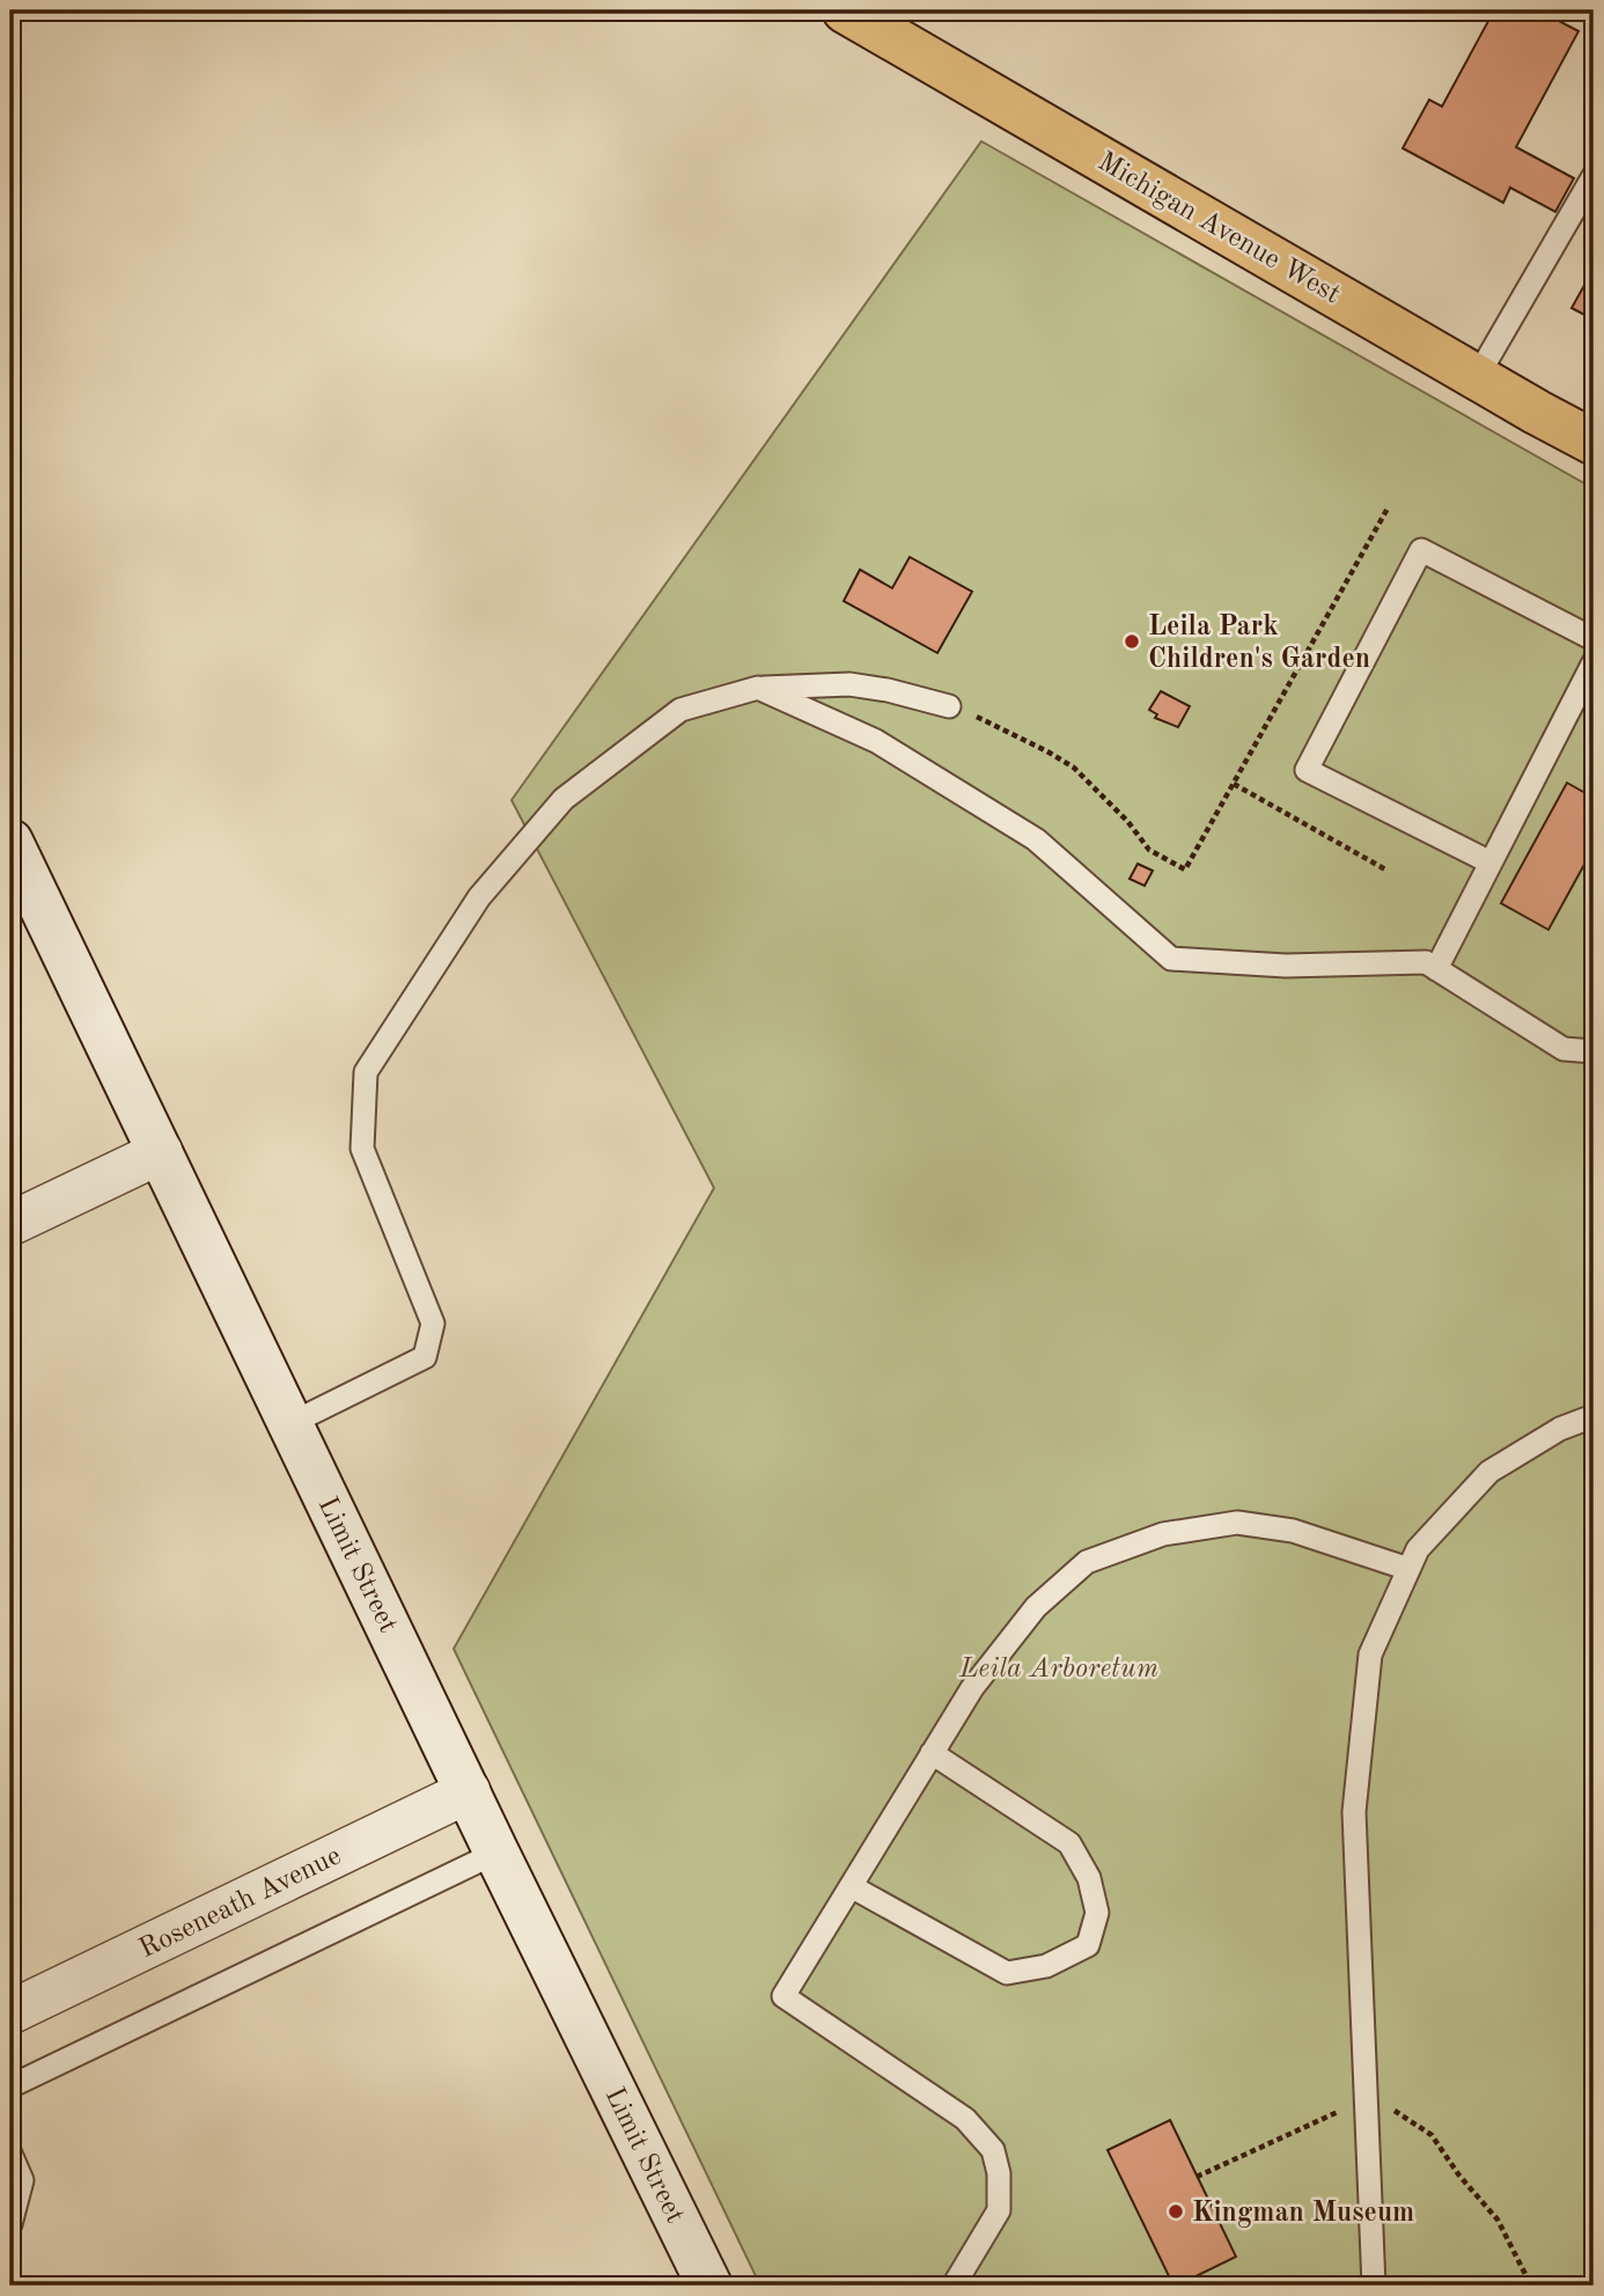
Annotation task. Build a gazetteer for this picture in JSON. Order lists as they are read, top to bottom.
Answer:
{
  "streets": {
    "highway": ["Michigan Avenue West"],
    "street": ["Limit Street", "Roseneath Avenue"]
  },
  "crossings": [
    ["Limit Street", "Roseneath Avenue"]
  ],
  "parks": ["Leila Arboretum"],
  "places": ["Leila Park Children's Garden", "Kingman Museum"]
}
